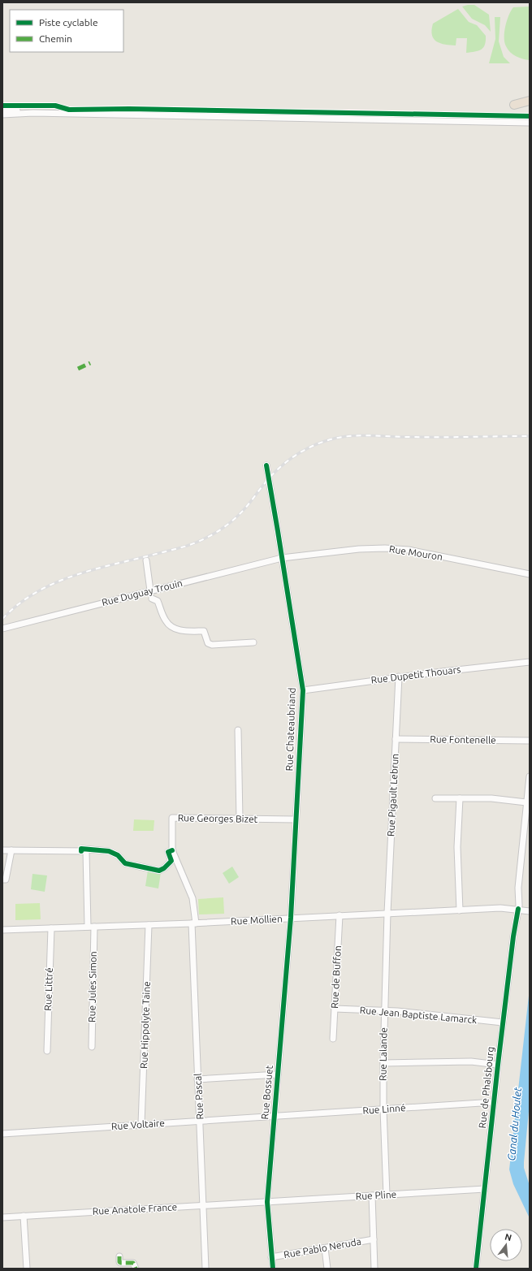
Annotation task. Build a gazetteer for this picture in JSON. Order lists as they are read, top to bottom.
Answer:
{
  "streets": {
    "street": [
      "Rue Mouron",
      "Rue Duguay Trouin",
      "Rue Dupetit Thouars",
      "Rue Chateaubriand",
      "Rue Fontenelle",
      "Rue Pigault Lebrun",
      "Rue Georges Bizet",
      "Rue Mollien",
      "Rue de Buffon",
      "Rue Jules Simon",
      "Rue Littré",
      "Rue Jean Baptiste Lamarck",
      "Rue Hippolyte Taine",
      "Rue Lalande",
      "Rue de Phalsbourg",
      "Rue Bossuet",
      "Rue Pascal",
      "Rue Linné",
      "Rue Voltaire",
      "Rue Pline",
      "Rue Anatole France",
      "Rue Pablo Neruda"
    ]
  },
  "crossings": [
    ["Rue Mouron", "Rue Duguay Trouin"],
    ["Rue Mouron", "Rue Chateaubriand"],
    ["Rue Duguay Trouin", "Rue Chateaubriand"],
    ["Rue Dupetit Thouars", "Rue Chateaubriand"],
    ["Rue Dupetit Thouars", "Rue Pigault Lebrun"],
    ["Rue Chateaubriand", "Rue Georges Bizet"],
    ["Rue Chateaubriand", "Rue Mollien"],
    ["Rue Chateaubriand", "Rue Bossuet"],
    ["Rue Fontenelle", "Rue Pigault Lebrun"],
    ["Rue Pigault Lebrun", "Rue Mollien"],
    ["Rue Pigault Lebrun", "Rue Lalande"],
    ["Rue Georges Bizet", "Rue Mollien"],
    ["Rue Georges Bizet", "Rue Pascal"],
    ["Rue Mollien", "Rue de Buffon"],
    ["Rue Mollien", "Rue Jules Simon"],
    ["Rue Mollien", "Rue Littré"],
    ["Rue Mollien", "Rue Hippolyte Taine"],
    ["Rue Mollien", "Rue Lalande"],
    ["Rue Mollien", "Rue de Phalsbourg"],
    ["Rue Mollien", "Rue Bossuet"],
    ["Rue Mollien", "Rue Pascal"],
    ["Rue de Buffon", "Rue Jean Baptiste Lamarck"],
    ["Rue Jean Baptiste Lamarck", "Rue Lalande"],
    ["Rue Jean Baptiste Lamarck", "Rue de Phalsbourg"],
    ["Rue Hippolyte Taine", "Rue Voltaire"],
    ["Rue Lalande", "Rue Linné"],
    ["Rue Lalande", "Rue Pline"],
    ["Rue de Phalsbourg", "Rue Linné"],
    ["Rue de Phalsbourg", "Rue Pline"],
    ["Rue Bossuet", "Rue Linné"],
    ["Rue Bossuet", "Rue Voltaire"],
    ["Rue Bossuet", "Rue Pline"],
    ["Rue Bossuet", "Rue Anatole France"],
    ["Rue Bossuet", "Rue Pablo Neruda"],
    ["Rue Pascal", "Rue Voltaire"],
    ["Rue Pascal", "Rue Anatole France"],
    ["Rue Linné", "Rue Voltaire"],
    ["Rue Pline", "Rue Anatole France"]
  ],
  "water": ["Canal du Houlet"],
  "legend": ["Piste cyclable", "Chemin"],
  "north": "top"
}
